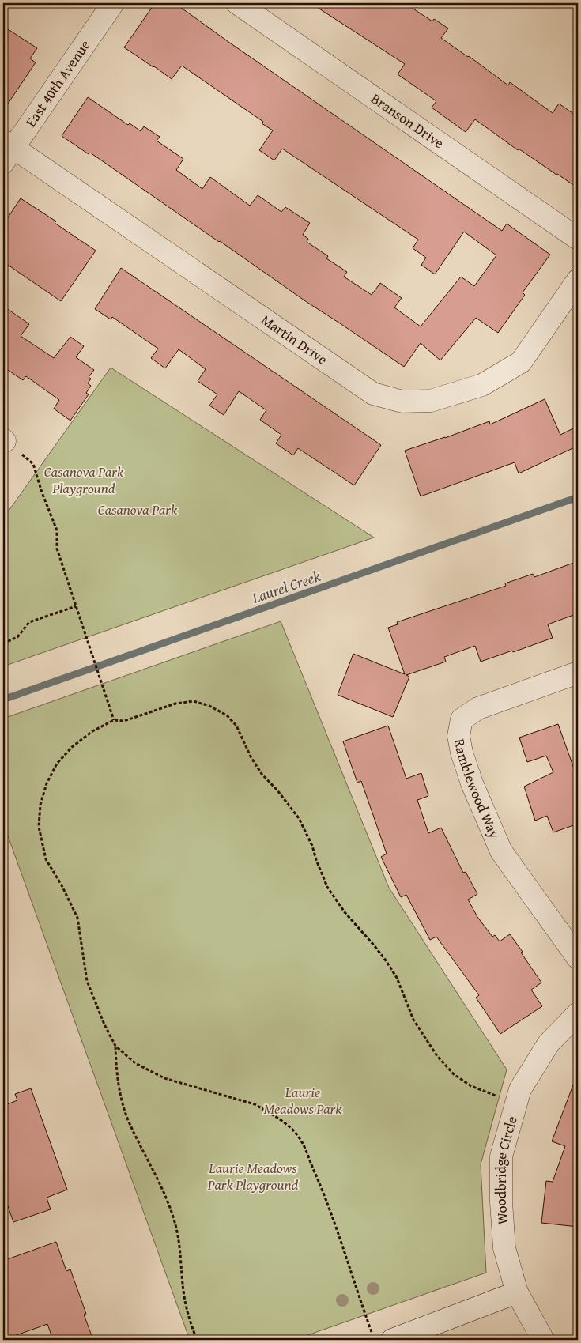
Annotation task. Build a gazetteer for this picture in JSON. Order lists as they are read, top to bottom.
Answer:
{
  "streets": {
    "street": [
      "East 40th Avenue",
      "Branson Drive",
      "Martin Drive",
      "Ramblewood Way",
      "Woodbridge Circle"
    ]
  },
  "crossings": [
    ["East 40th Avenue", "Martin Drive"]
  ],
  "water": ["Laurel Creek"],
  "parks": [
    "Casanova Park Playground",
    "Casanova Park",
    "Laurie Meadows Park",
    "Laurie Meadows Park Playground"
  ]
}
